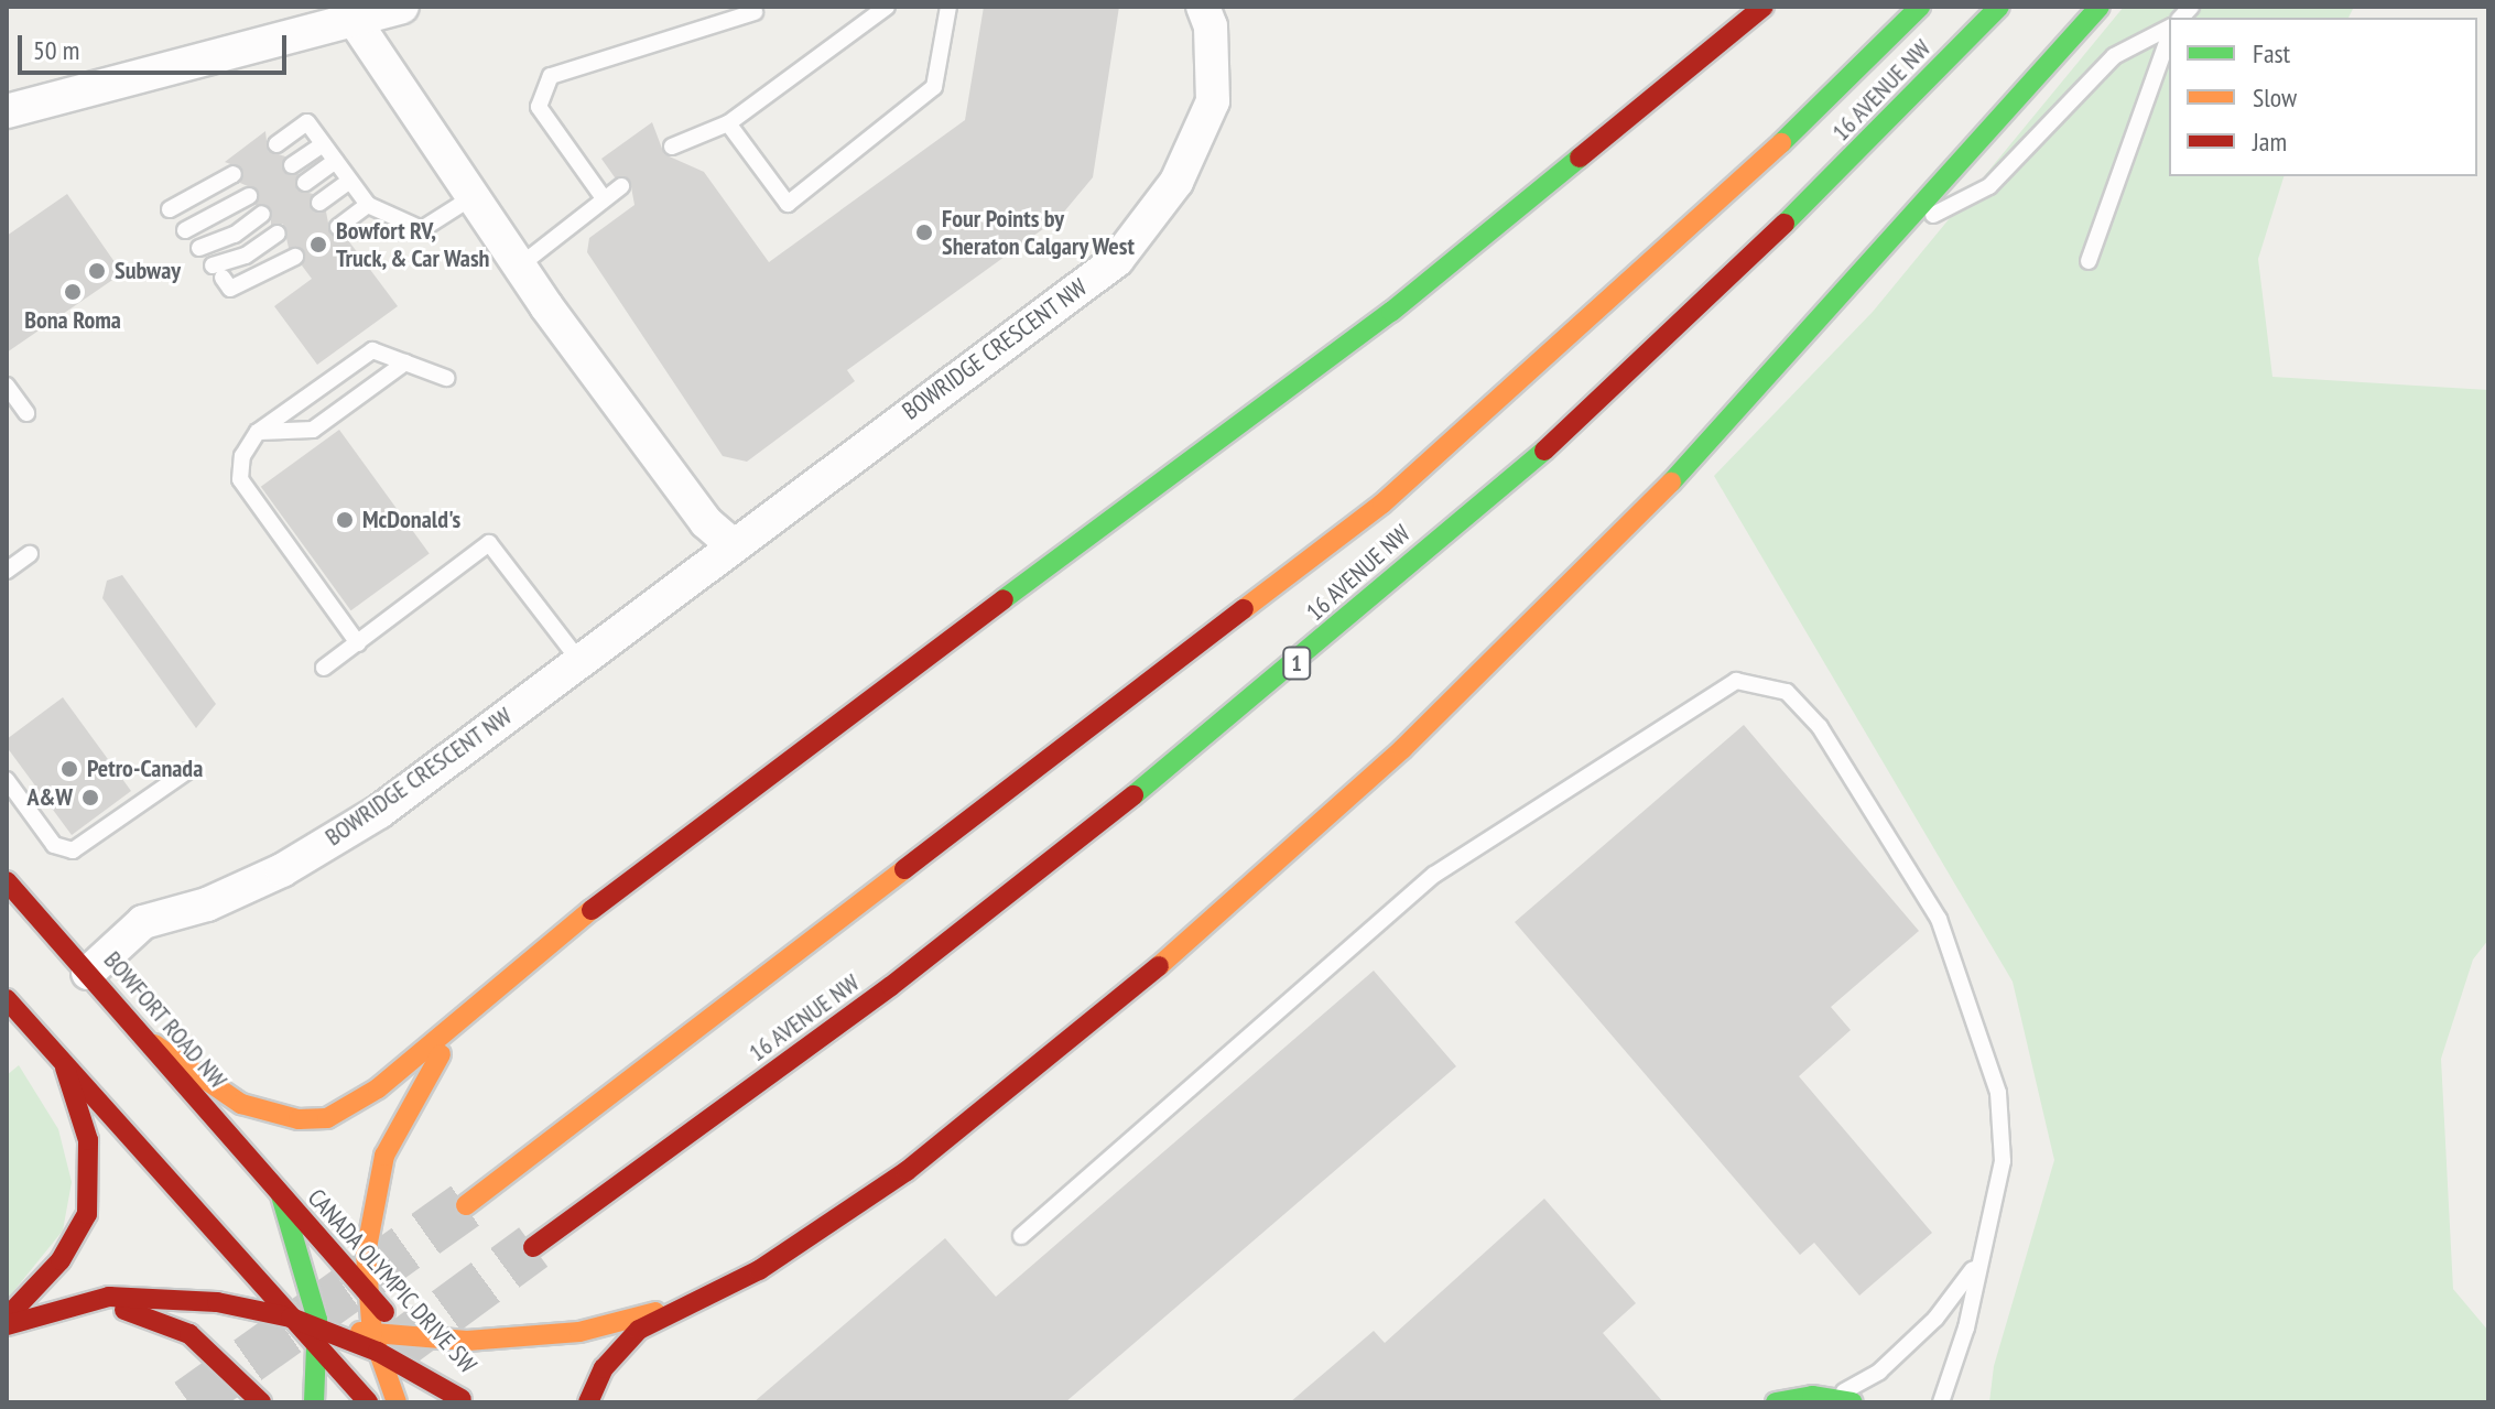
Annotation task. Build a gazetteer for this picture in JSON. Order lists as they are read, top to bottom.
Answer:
{
  "streets": {
    "main road": [
      "16 AVENUE NW",
      "1",
      "BOWFORT ROAD NW",
      "CANADA OLYMPIC DRIVE SW"
    ],
    "street": ["BOWRIDGE CRESCENT NW"]
  },
  "crossings": [
    ["BOWRIDGE CRESCENT NW", "BOWFORT ROAD NW"],
    ["BOWFORT ROAD NW", "CANADA OLYMPIC DRIVE SW"]
  ],
  "places": [
    "Four Points by Sheraton Calgary West",
    "Bowfort RV, Truck, & Car Wash",
    "Subway",
    "Bona Roma",
    "McDonald's",
    "Petro-Canada",
    "A&W"
  ],
  "legend": ["Fast", "Slow", "Jam"],
  "scale_bar": "50 m"
}
